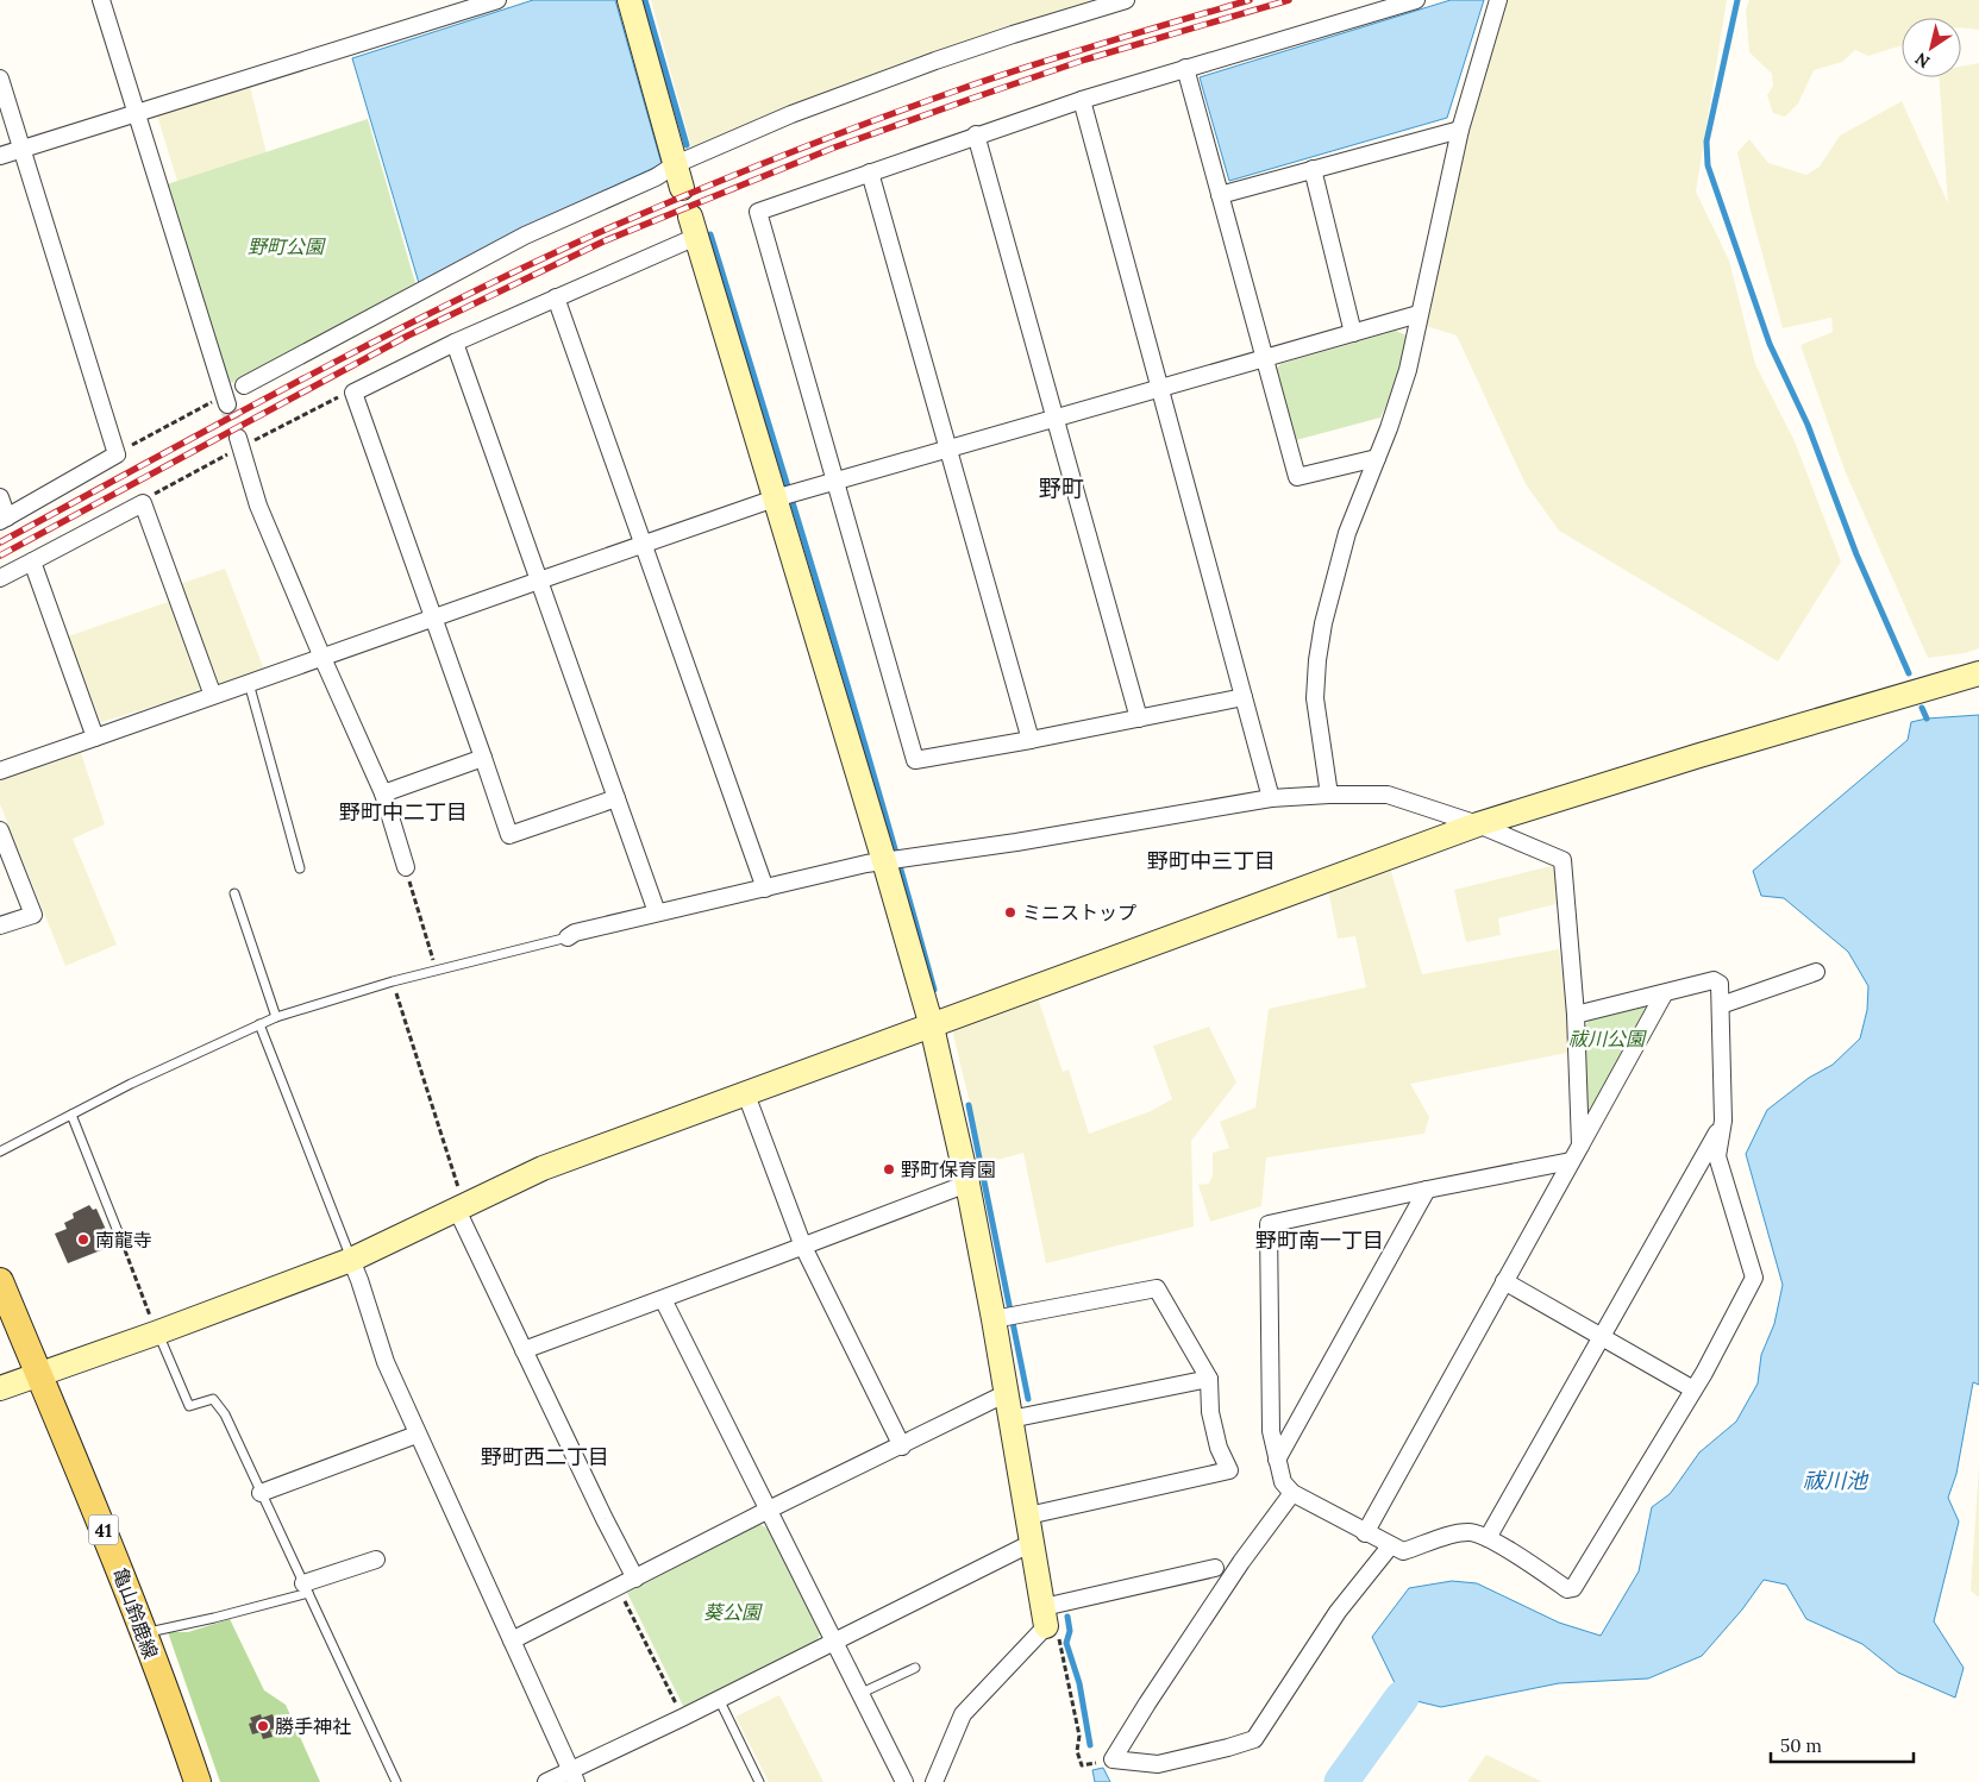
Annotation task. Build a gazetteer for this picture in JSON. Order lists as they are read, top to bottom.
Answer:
{
  "streets": {
    "main road": ["41", "亀山鈴鹿線"]
  },
  "districts": [
    "野町",
    "野町中二丁目",
    "野町中三丁目",
    "野町南一丁目",
    "野町西二丁目"
  ],
  "water": ["祓川池"],
  "parks": ["野町公園", "祓川公園", "葵公園"],
  "places": [
    "ミニストップ",
    "野町保育園",
    "南龍寺",
    "勝手神社"
  ],
  "scale_bar": "50 m",
  "north": "bottom left"
}
